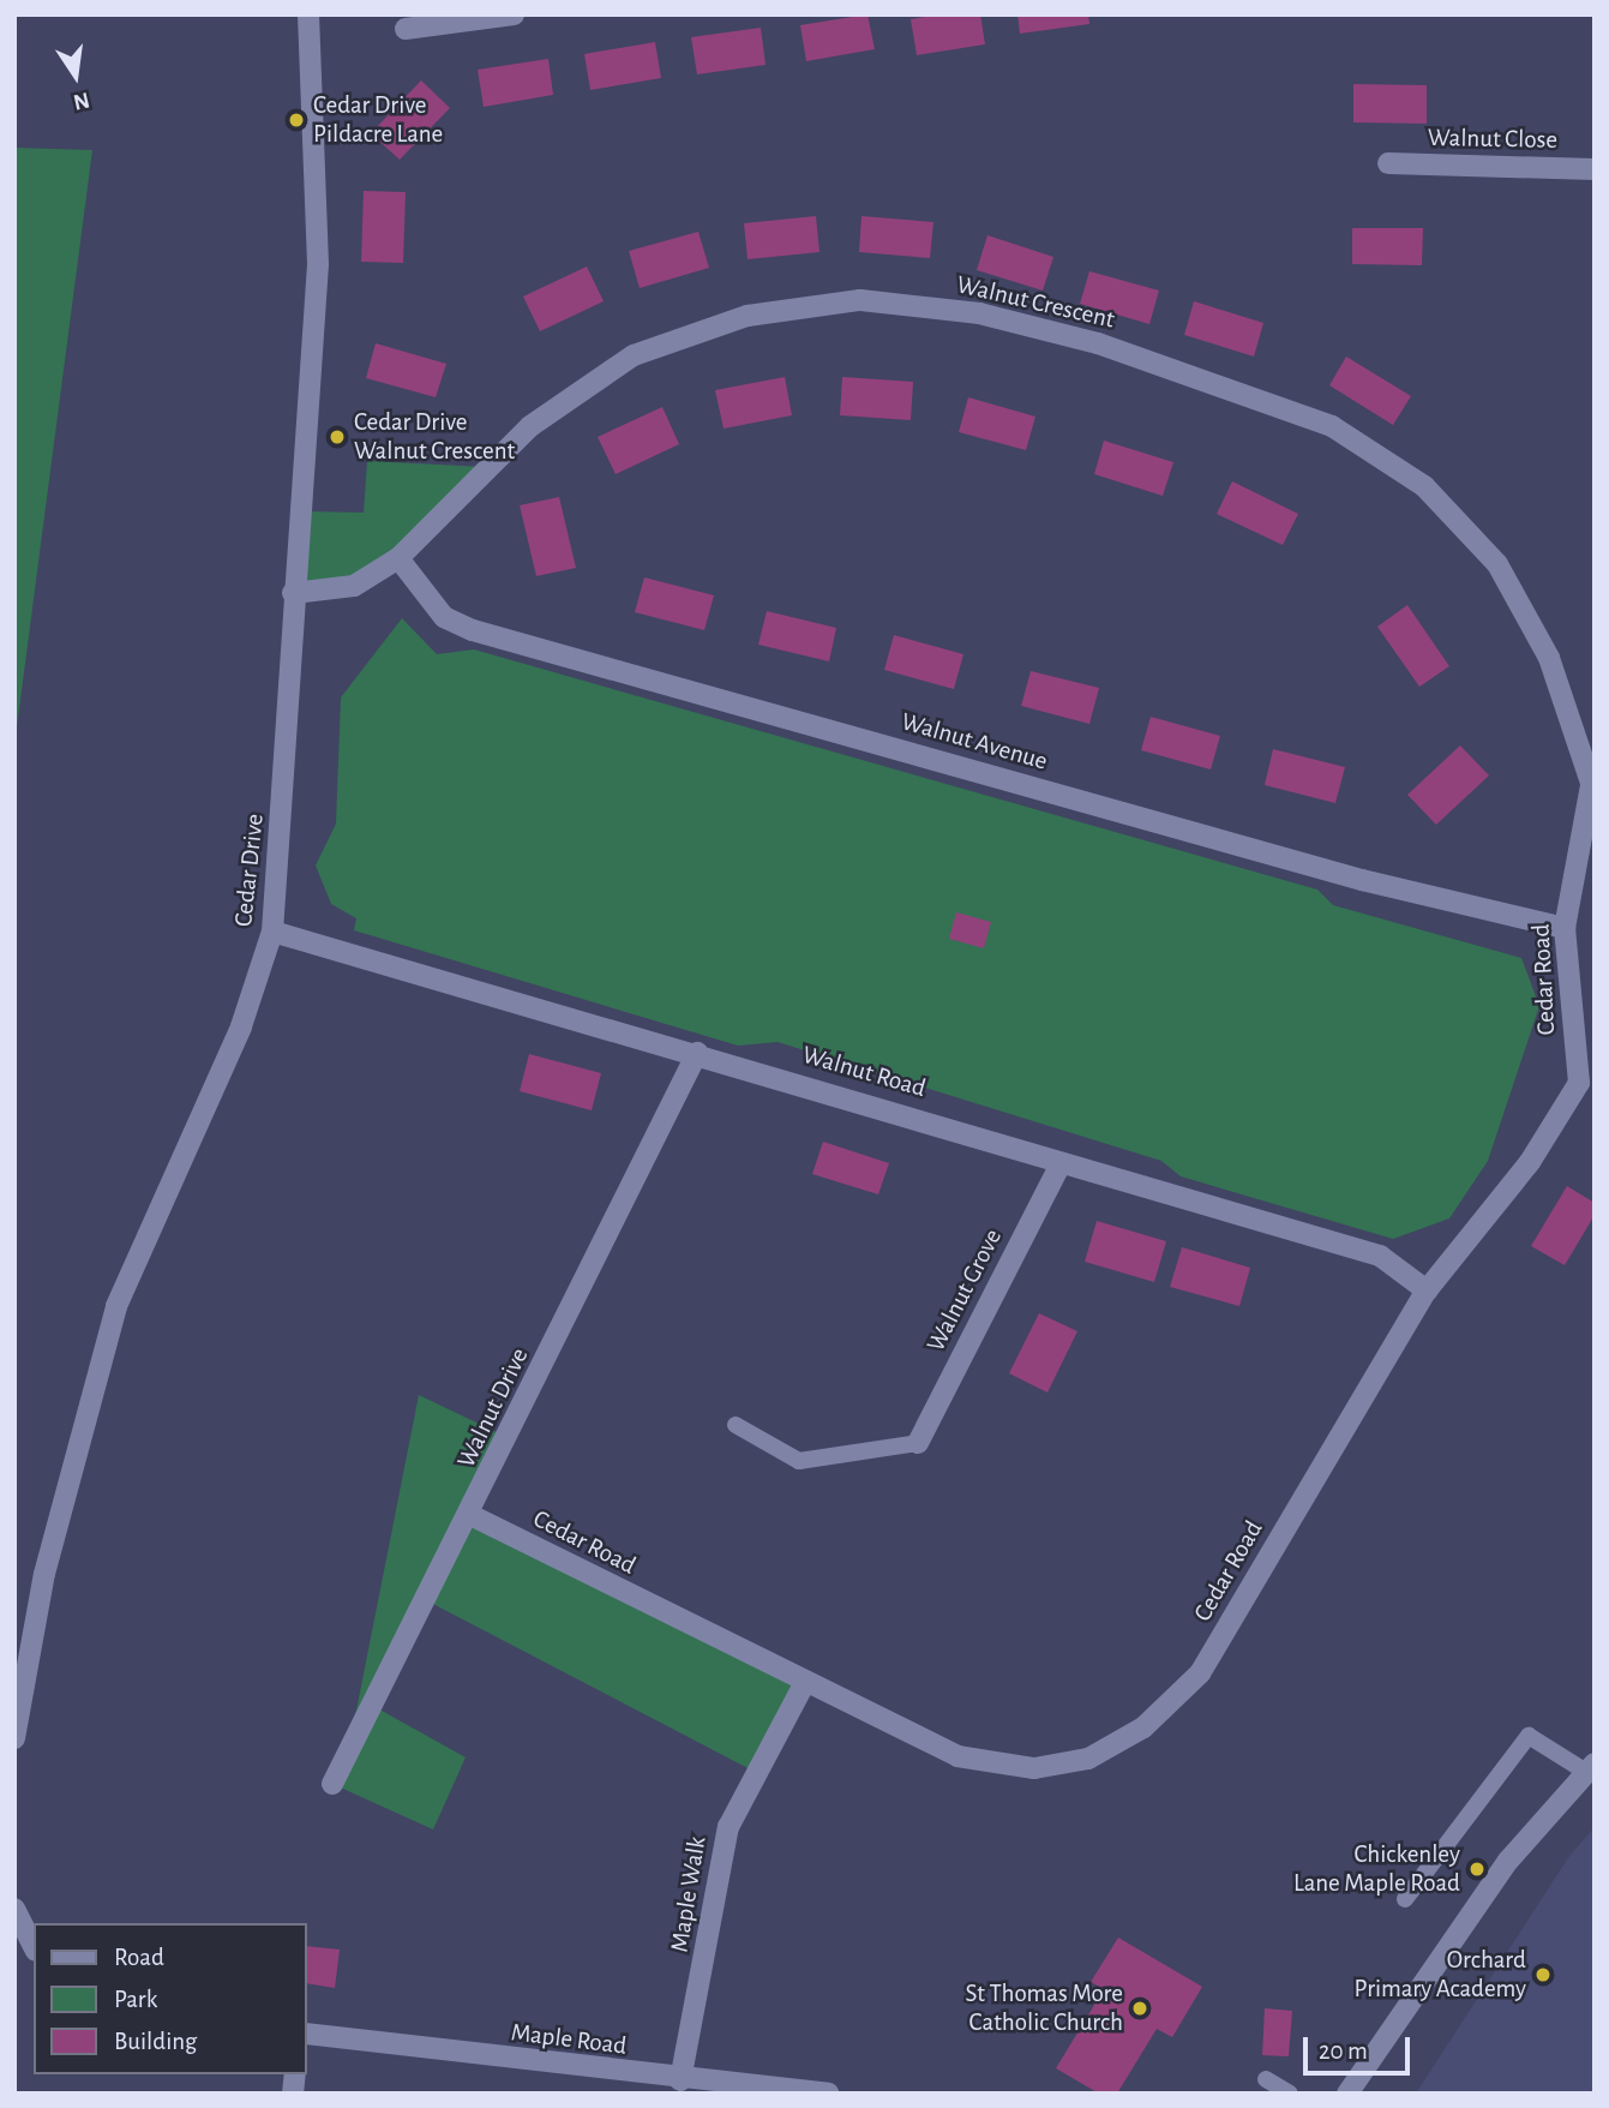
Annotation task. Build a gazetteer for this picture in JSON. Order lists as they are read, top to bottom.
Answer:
{
  "streets": {
    "street": [
      "Walnut Close",
      "Walnut Crescent",
      "Walnut Avenue",
      "Cedar Drive",
      "Cedar Road",
      "Walnut Road",
      "Walnut Grove",
      "Walnut Drive",
      "Maple Walk",
      "Maple Road"
    ]
  },
  "crossings": [
    ["Walnut Crescent", "Walnut Avenue"],
    ["Walnut Crescent", "Cedar Drive"],
    ["Walnut Crescent", "Cedar Road"],
    ["Walnut Avenue", "Cedar Road"],
    ["Cedar Drive", "Walnut Road"],
    ["Cedar Road", "Walnut Road"],
    ["Cedar Road", "Walnut Drive"],
    ["Cedar Road", "Maple Walk"],
    ["Walnut Road", "Walnut Grove"],
    ["Walnut Road", "Walnut Drive"],
    ["Maple Walk", "Maple Road"]
  ],
  "places": [
    "Cedar Drive Pildacre Lane",
    "Cedar Drive Walnut Crescent",
    "Chickenley Lane Maple Road",
    "Orchard Primary Academy",
    "St Thomas More Catholic Church"
  ],
  "legend": ["Road", "Park", "Building"],
  "scale_bar": "20 m",
  "north": "bottom"
}
